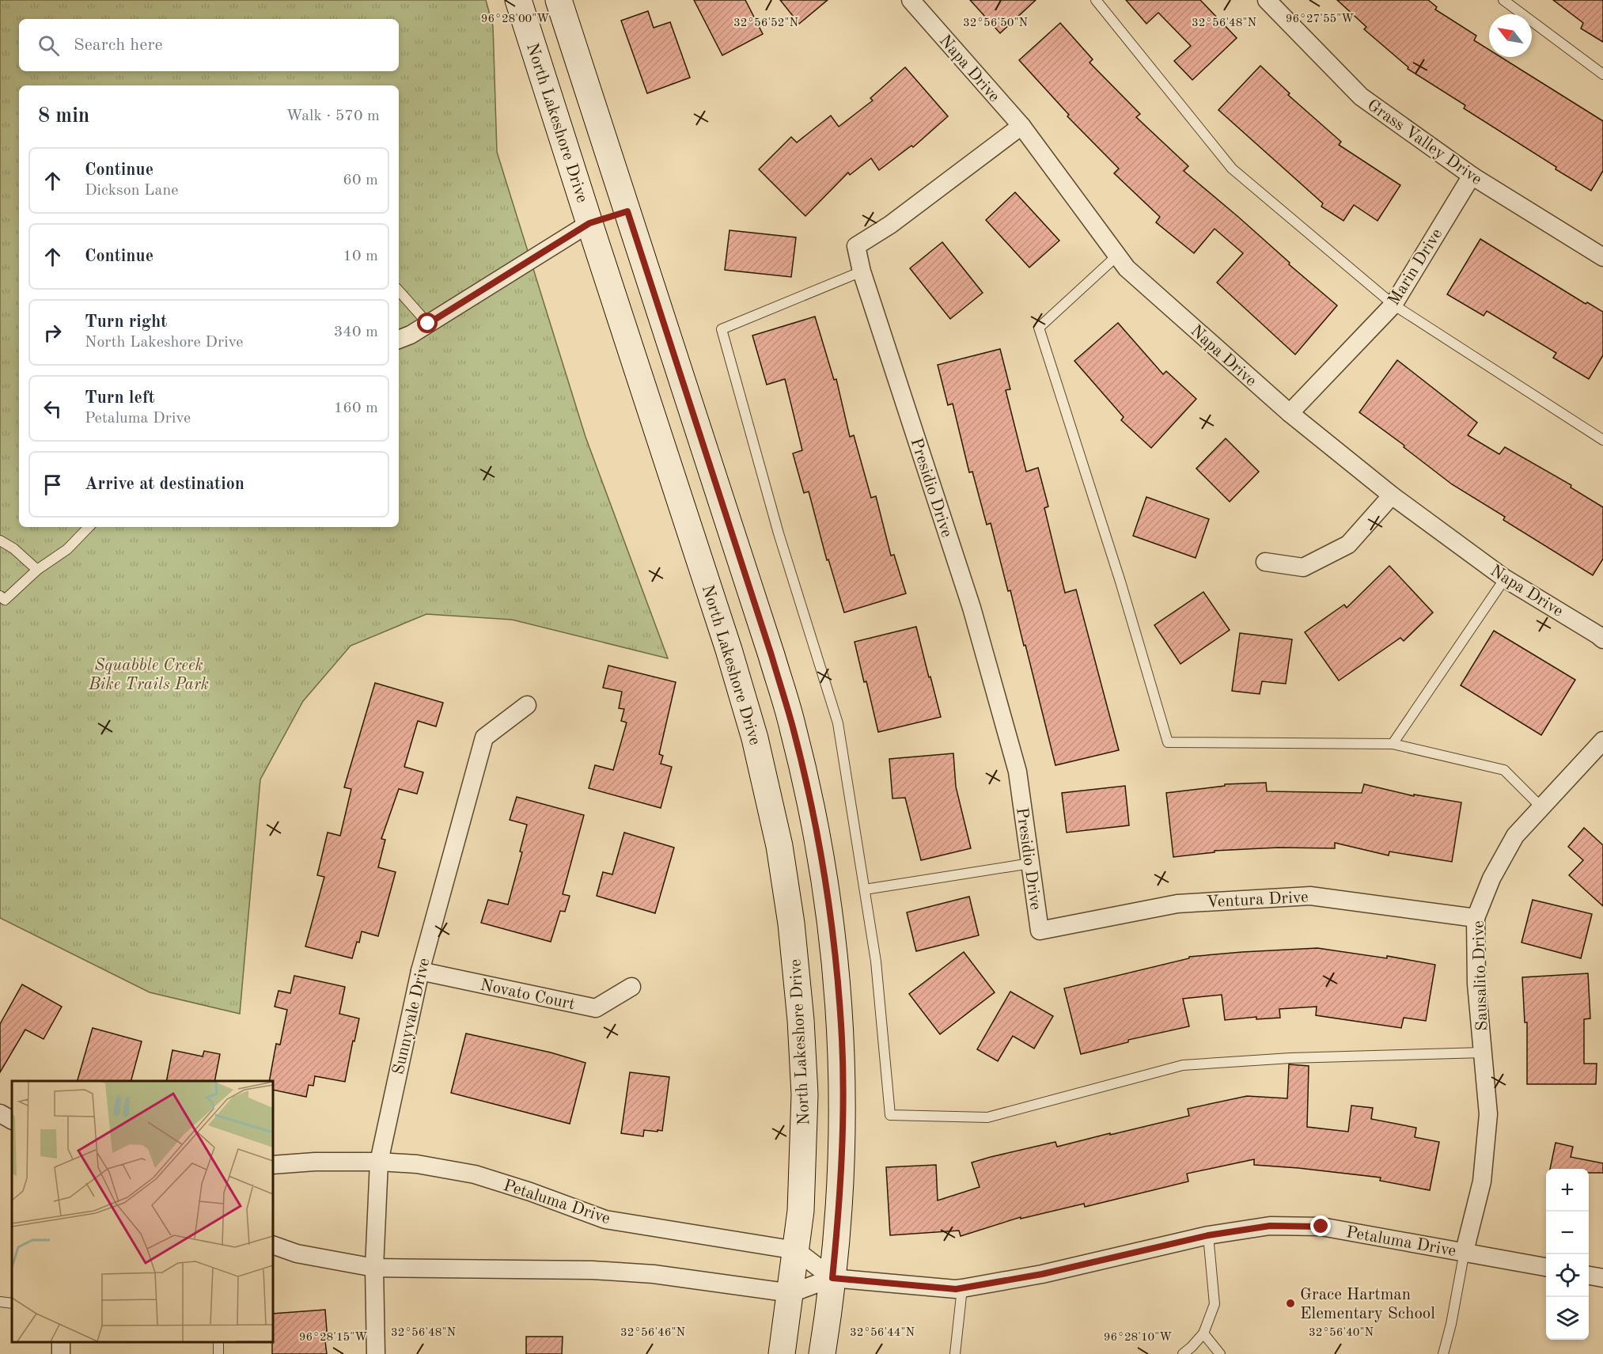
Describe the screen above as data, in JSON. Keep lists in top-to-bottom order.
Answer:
{
  "streets": {
    "main road": ["North Lakeshore Drive"],
    "street": [
      "Napa Drive",
      "Grass Valley Drive",
      "Marin Drive",
      "Presidio Drive",
      "Ventura Drive",
      "Sausalito Drive",
      "Novato Court",
      "Sunnyvale Drive",
      "Petaluma Drive"
    ]
  },
  "crossings": [
    ["Napa Drive", "Marin Drive"],
    ["Napa Drive", "Presidio Drive"],
    ["North Lakeshore Drive", "Petaluma Drive"],
    ["Grass Valley Drive", "Marin Drive"],
    ["Presidio Drive", "Ventura Drive"],
    ["Ventura Drive", "Sausalito Drive"],
    ["Sausalito Drive", "Petaluma Drive"],
    ["Novato Court", "Sunnyvale Drive"],
    ["Sunnyvale Drive", "Petaluma Drive"]
  ],
  "parks": ["Squabble Creek Bike Trails Park"],
  "places": ["Grace Hartman Elementary School"],
  "north": "top left",
  "page": {
    "search": "Search here",
    "heading": ["8 min", "Walk · 570 m"],
    "list": [
      ["Continue", "Dickson Lane", "60 m"],
      ["Continue", "10 m"],
      ["Turn right", "North Lakeshore Drive", "340 m"],
      ["Turn left", "Petaluma Drive", "160 m"],
      "Arrive at destination"
    ],
    "map_buttons": ["+", "−"]
  },
  "coordinates": [
    "96°28'00\"W",
    "96°27'55\"W",
    "32°56'52\"N",
    "32°56'50\"N",
    "32°56'48\"N",
    "32°56'46\"N",
    "32°56'44\"N",
    "32°56'40\"N",
    "96°28'15\"W",
    "96°28'10\"W"
  ]
}
